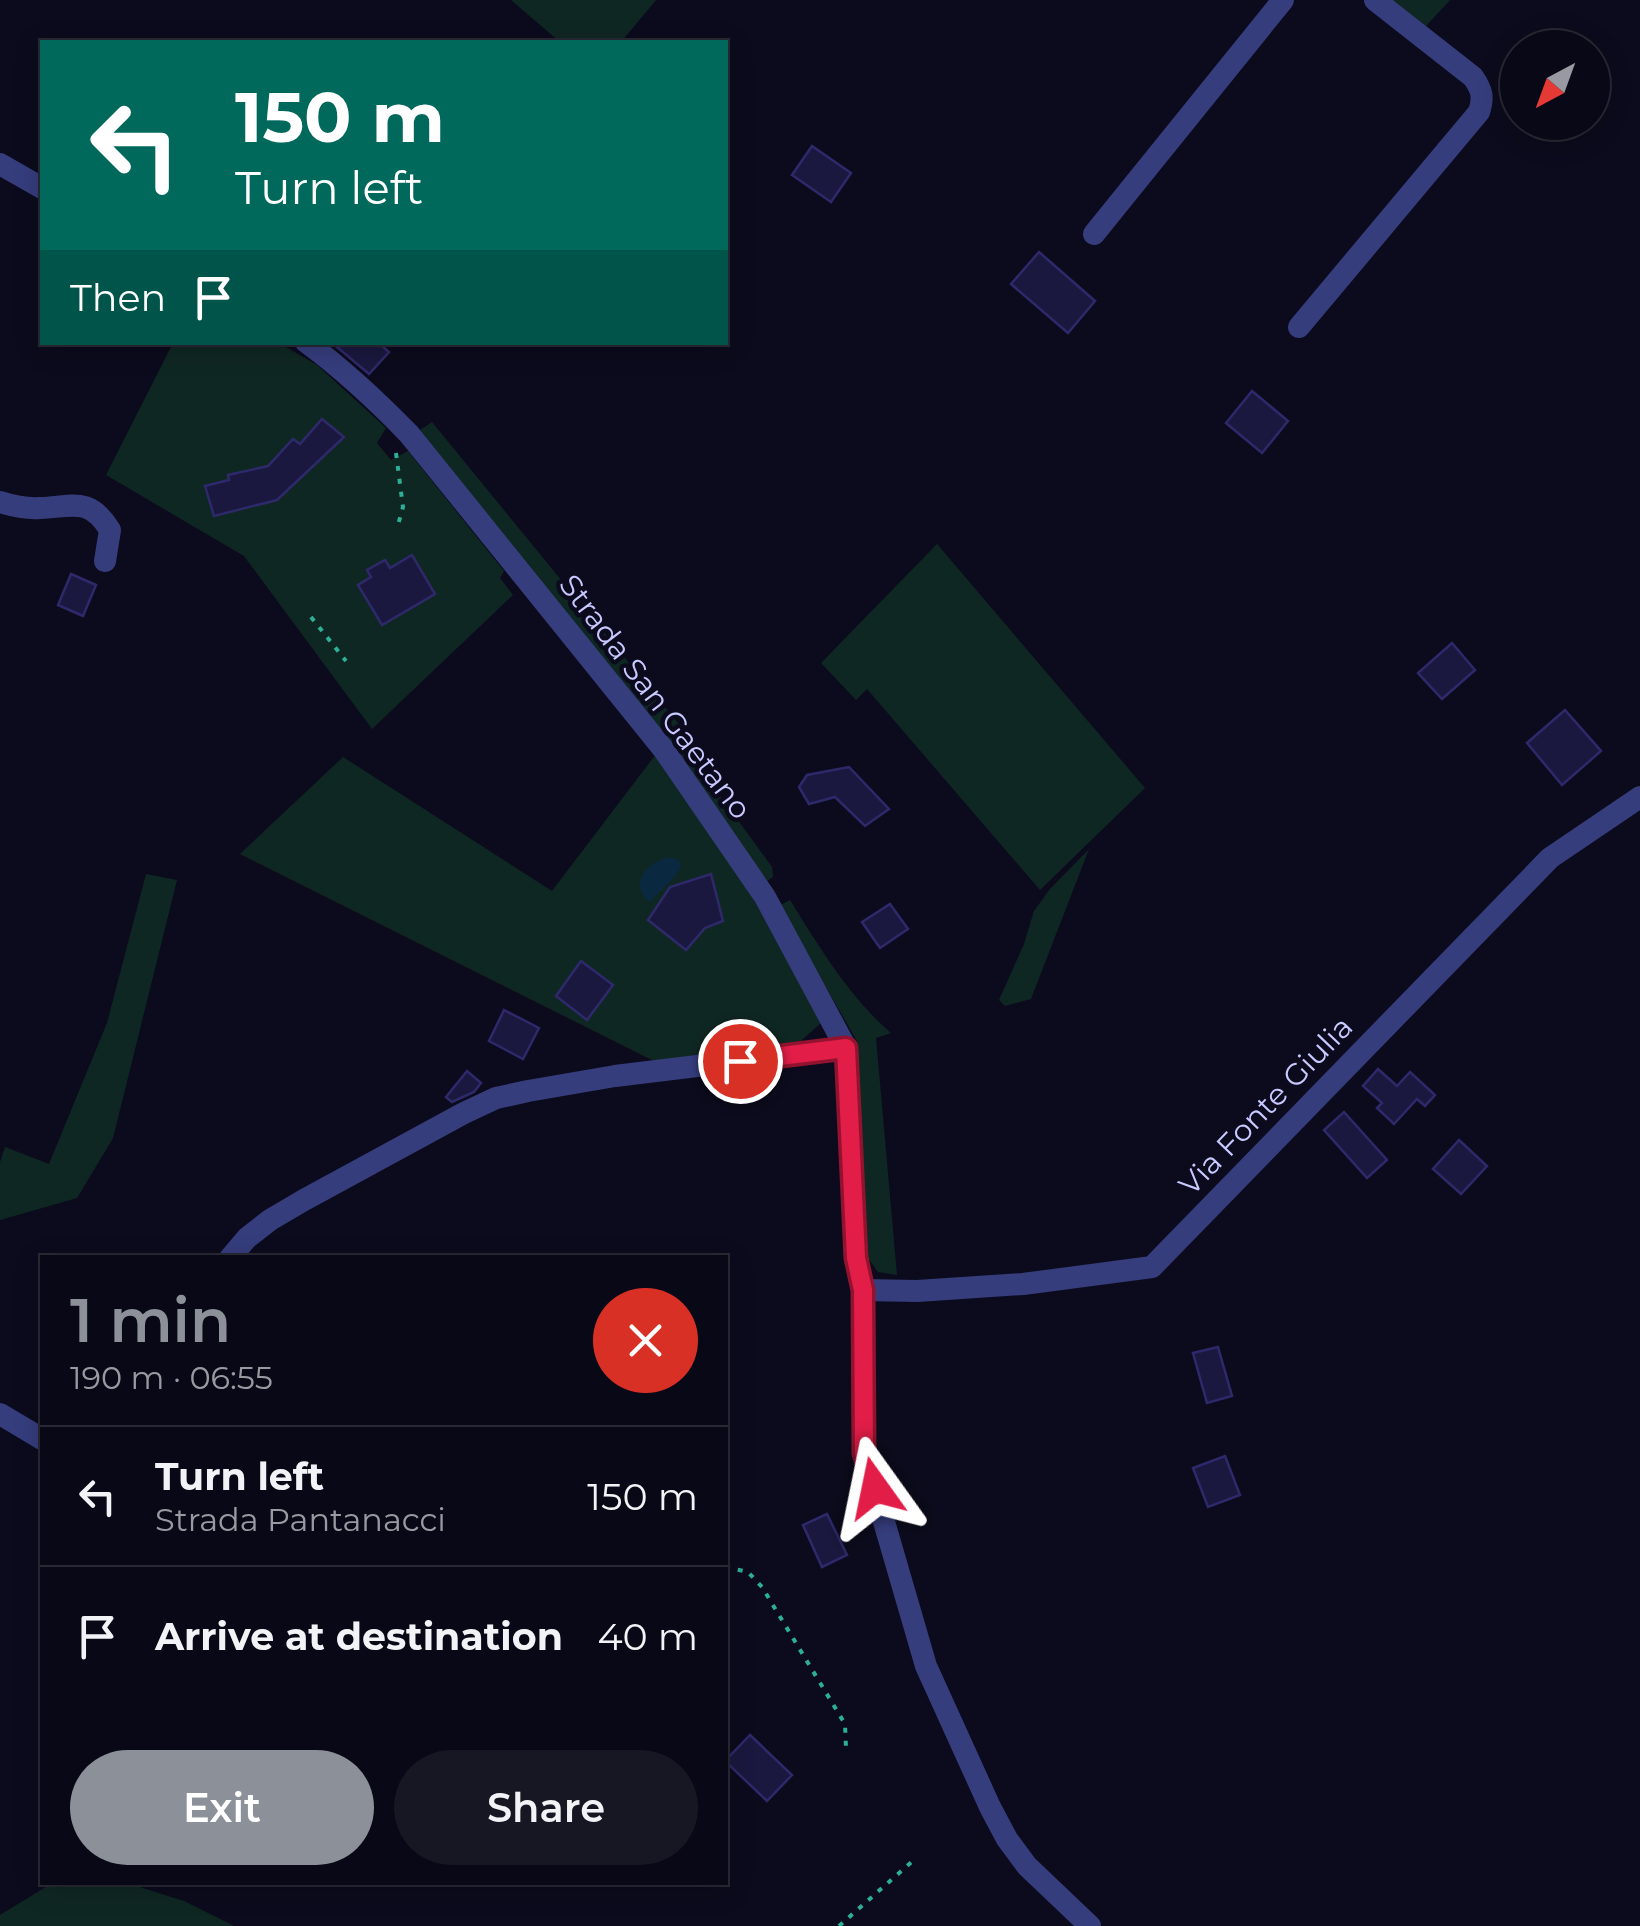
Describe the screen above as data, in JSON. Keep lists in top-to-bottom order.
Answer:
{
  "streets": {
    "street": ["Strada San Gaetano", "Via Fonte Giulia"]
  },
  "crossings": [
    ["Strada San Gaetano", "Via Fonte Giulia"]
  ],
  "north": "bottom left",
  "page": {
    "turn": ["150 m", "Turn left"],
    "then": "Then",
    "heading": ["1 min", "190 m · 06:55"],
    "list": [
      {
        "name": "Turn left",
        "note": "Strada Pantanacci",
        "value": "150 m"
      },
      {
        "name": "Arrive at destination",
        "value": "40 m"
      }
    ],
    "buttons": ["Exit", "Share"]
  }
}
